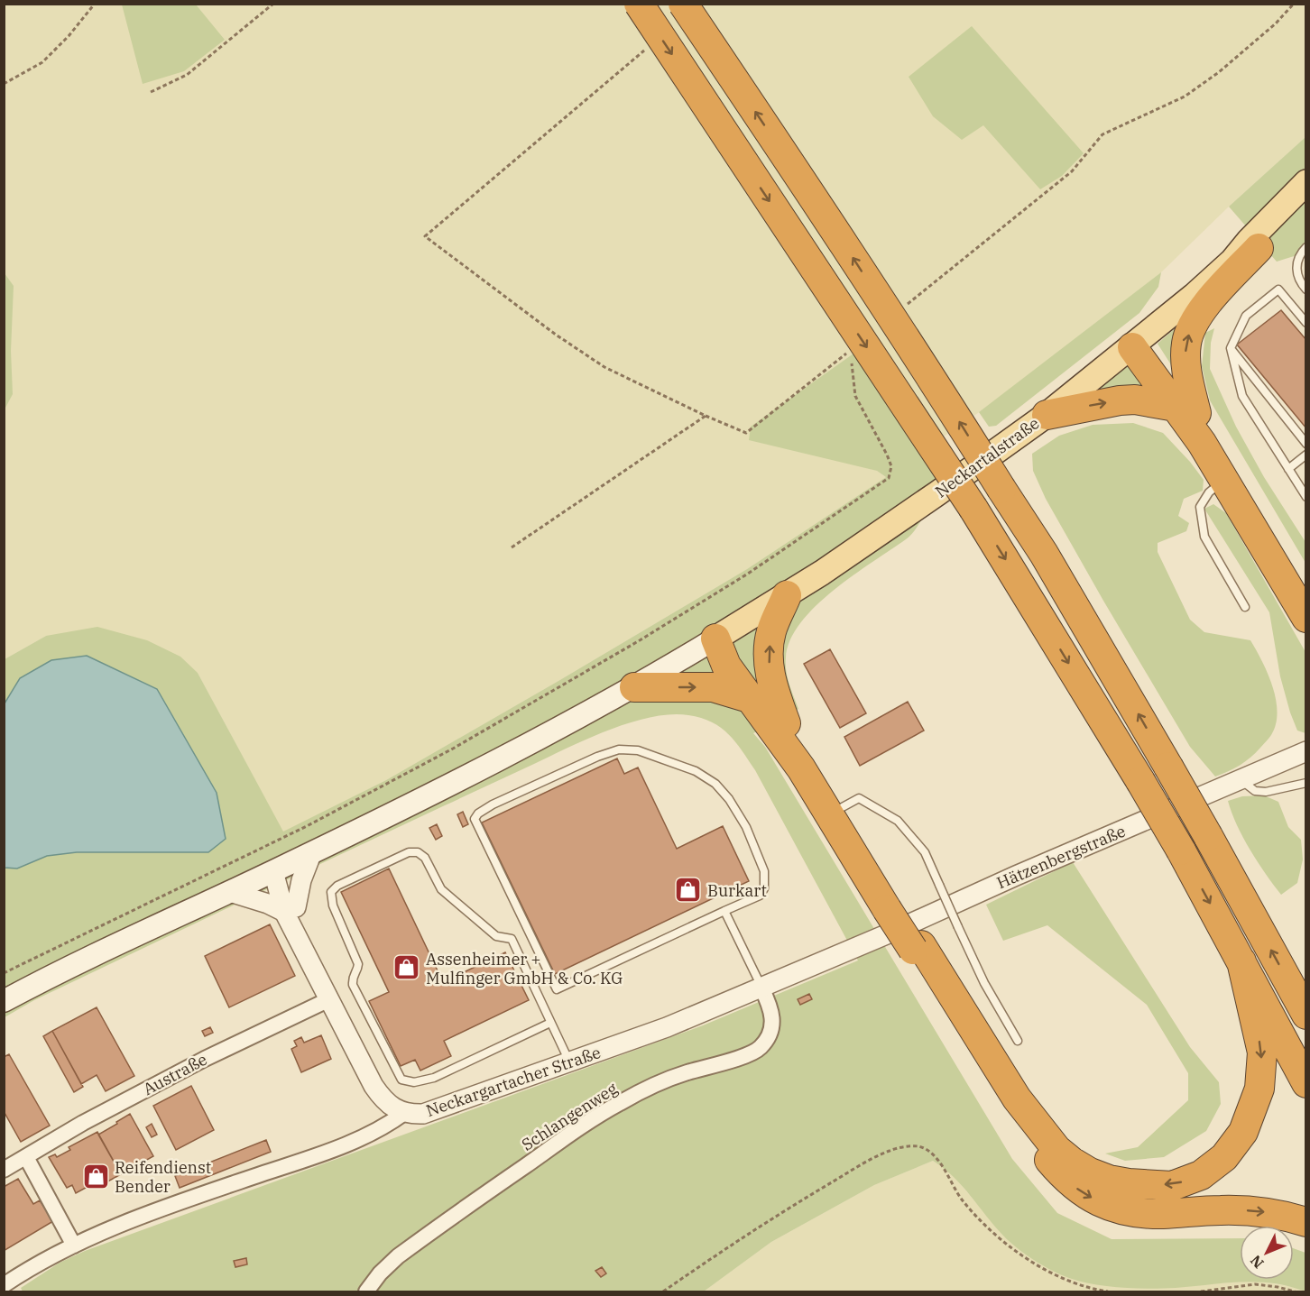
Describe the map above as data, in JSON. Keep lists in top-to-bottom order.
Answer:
{
  "streets": {
    "main road": ["Neckartalstraße"],
    "street": [
      "Hätzenbergstraße",
      "Austraße",
      "Neckargartacher Straße",
      "Schlangenweg"
    ]
  },
  "crossings": [
    ["Hätzenbergstraße", "Neckargartacher Straße"],
    ["Neckargartacher Straße", "Schlangenweg"]
  ],
  "places": {
    "shop": ["Burkart", "Assenheimer + Mulfinger GmbH & Co. KG", "Reifendienst Bender"]
  },
  "north": "bottom left"
}
